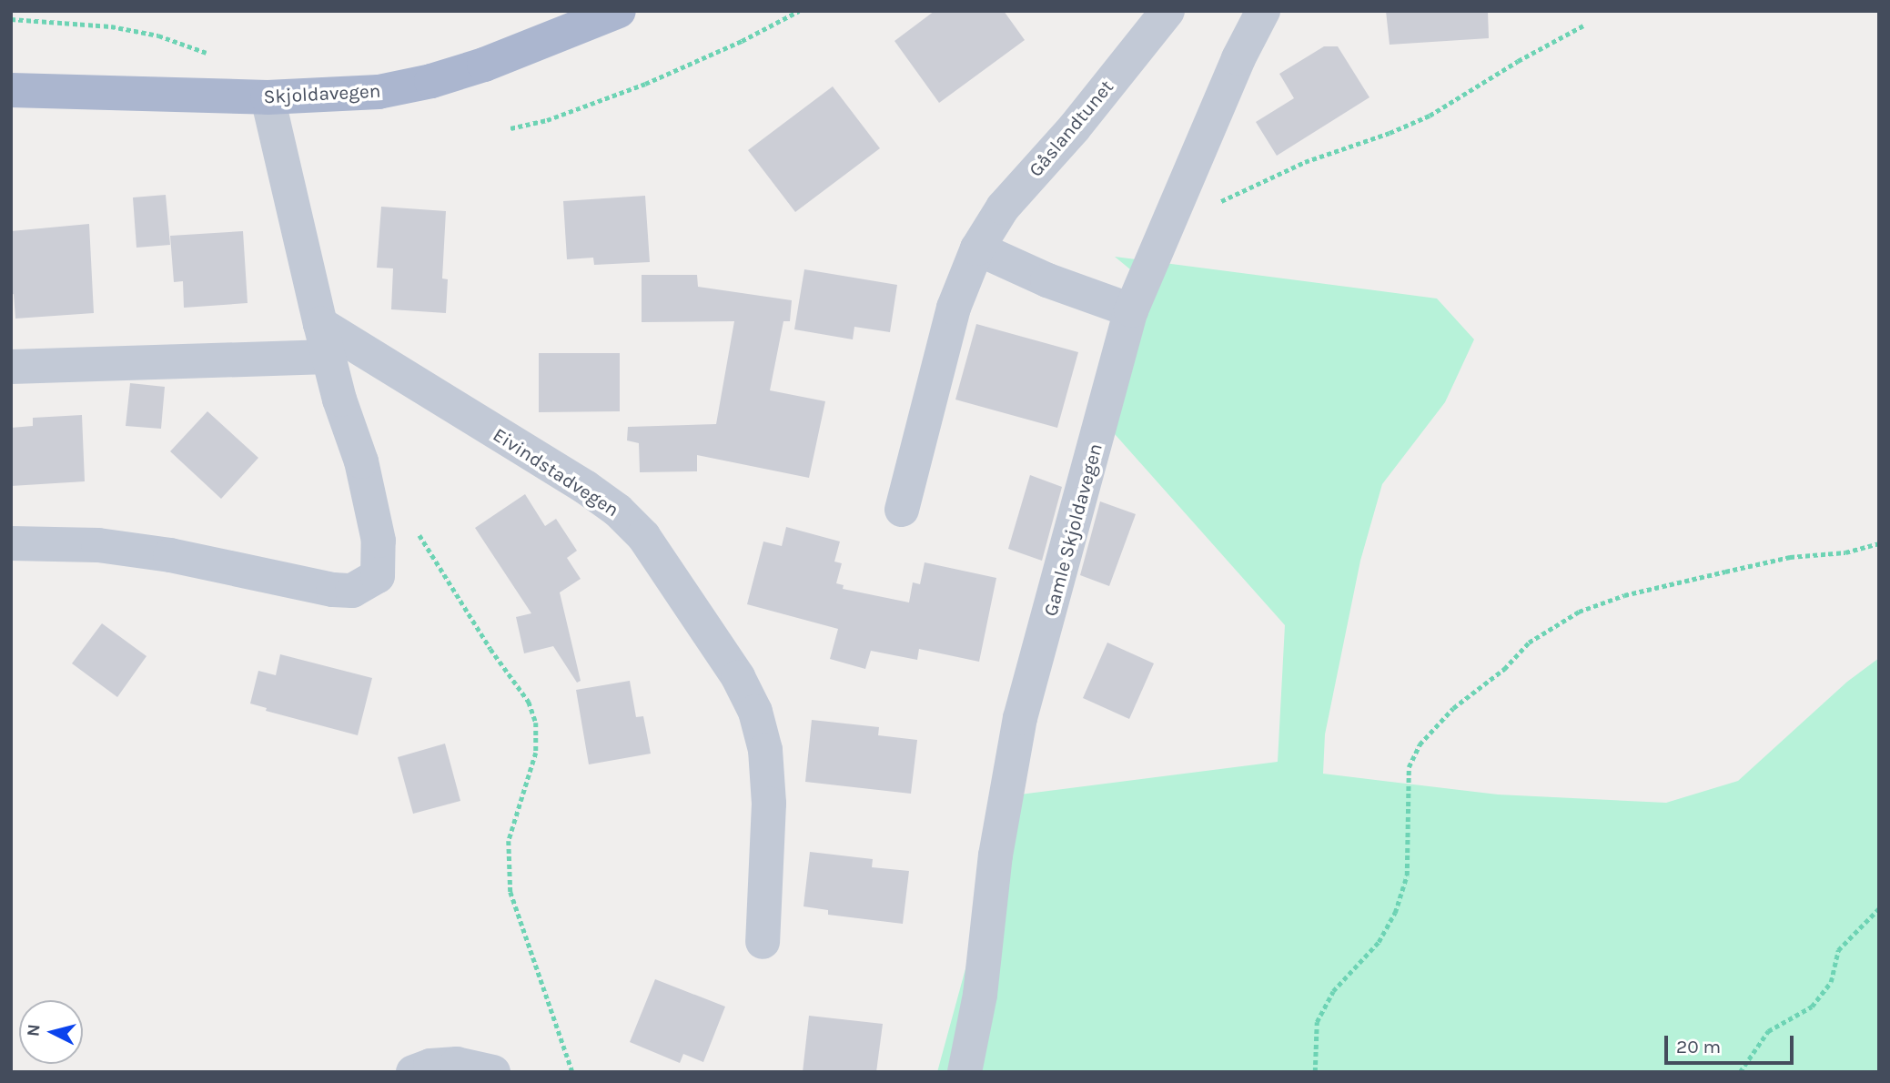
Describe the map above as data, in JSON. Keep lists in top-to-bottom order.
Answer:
{
  "streets": {
    "main road": ["Skjoldavegen"],
    "street": ["Gåslandtunet", "Eivindstadvegen", "Gamle Skjoldavegen"]
  },
  "scale_bar": "20 m",
  "north": "left"
}
